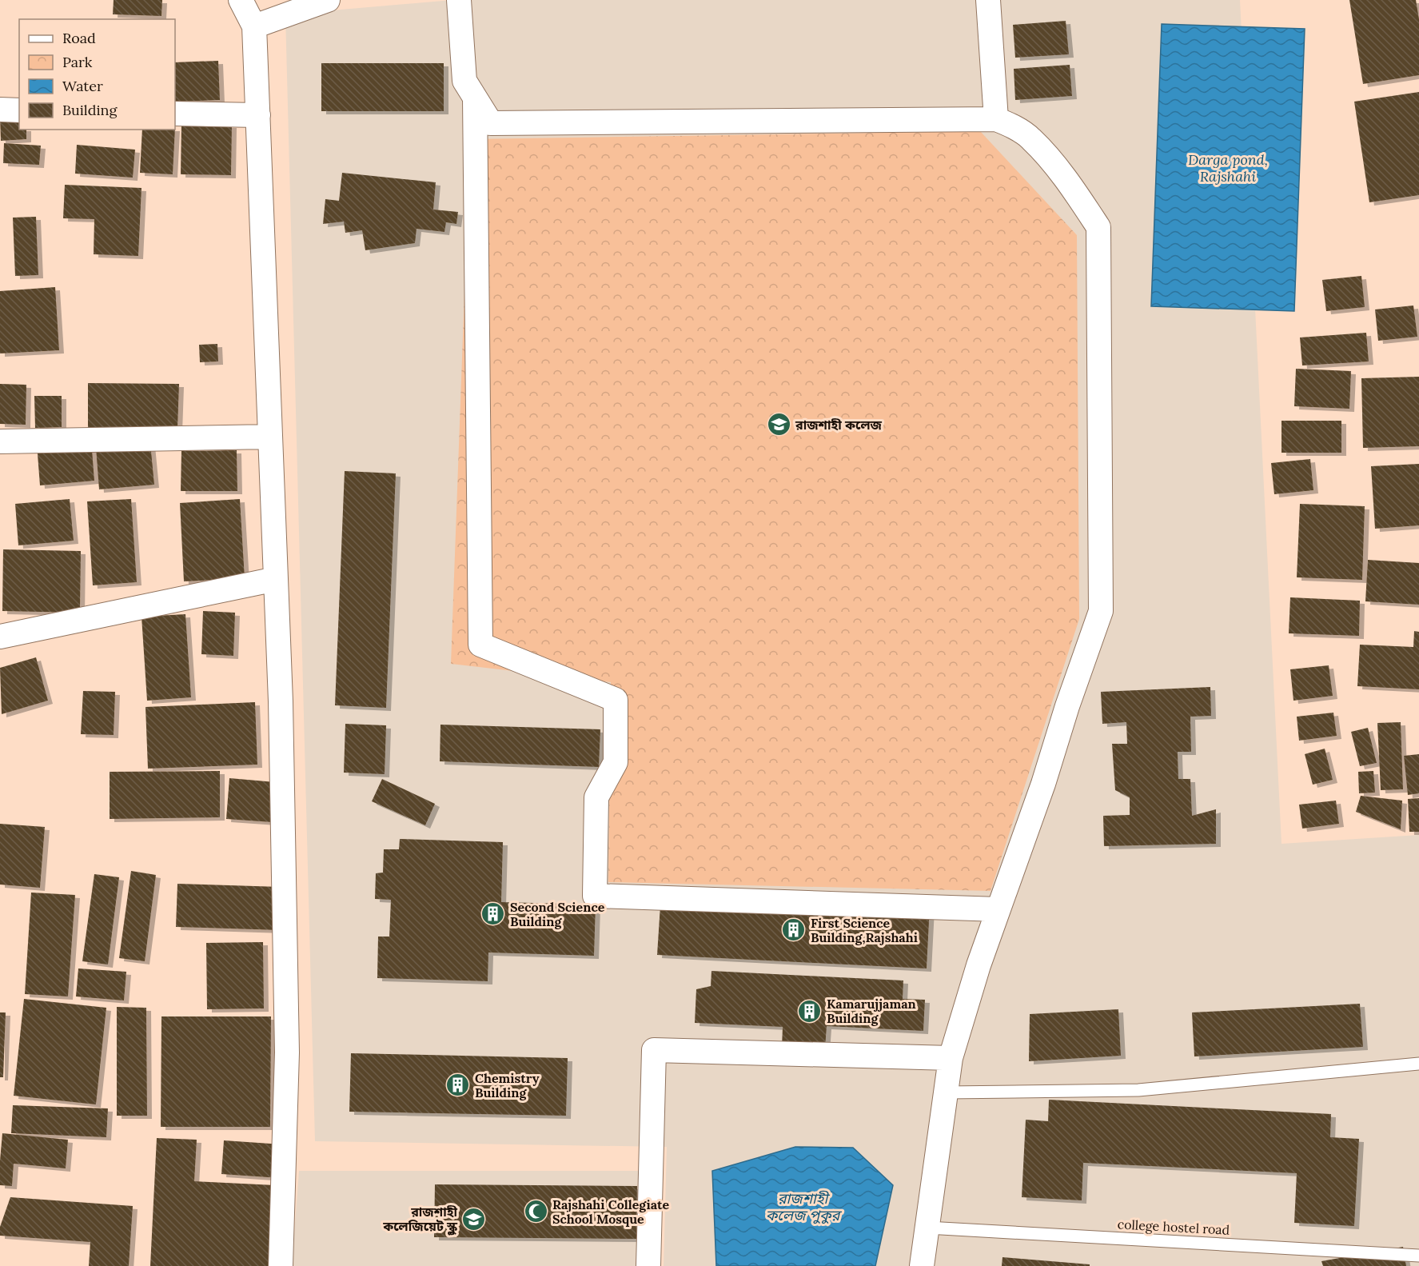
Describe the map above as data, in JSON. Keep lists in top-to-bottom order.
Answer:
{
  "streets": {
    "lane": ["college hostel road"]
  },
  "water": ["Darga pond, Rajshahi", "রাজশাহী কলেজ পুকুর"],
  "places": {
    "school or university": ["রাজশাহী কলেজ", "রাজশাহী কলেজিয়েট স্কুল"],
    "building": [
      "Second Science Building",
      "First Science Building,Rajshahi",
      "Kamarujjaman Building",
      "Chemistry Building"
    ],
    "mosque": ["Rajshahi Collegiate School Mosque"]
  },
  "legend": [
    "Road",
    "Park",
    "Water",
    "Building"
  ]
}
